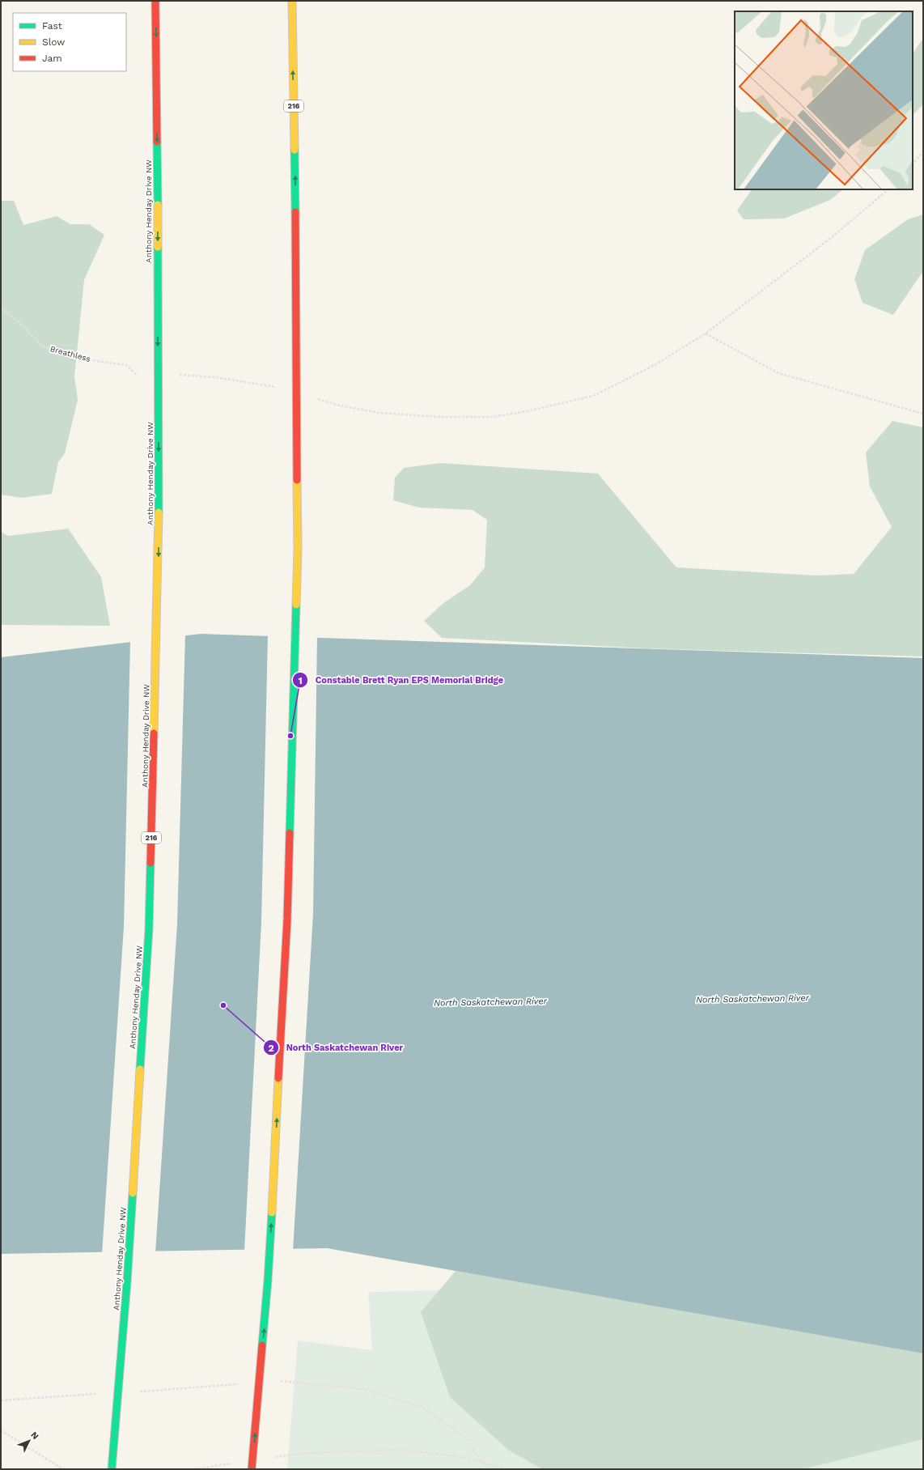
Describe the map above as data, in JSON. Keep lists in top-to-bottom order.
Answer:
{
  "streets": {
    "highway": ["216", "Anthony Henday Drive NW"],
    "path": ["Breathless"]
  },
  "one_way": ["Anthony Henday Drive NW"],
  "water": ["North Saskatchewan River"],
  "places": ["Constable Brett Ryan EPS Memorial Bridge", "North Saskatchewan River"],
  "legend": ["Fast", "Slow", "Jam"],
  "north": "top right"
}
